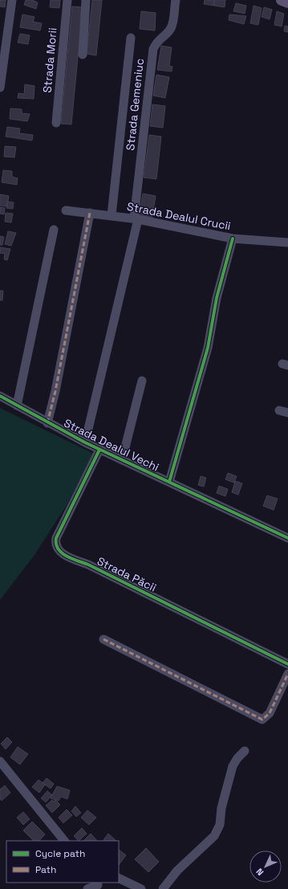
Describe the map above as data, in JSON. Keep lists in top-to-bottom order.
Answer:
{
  "streets": {
    "street": [
      "Strada Morii",
      "Strada Gemeniuc",
      "Strada Dealul Crucii",
      "Strada Dealul Vechi",
      "Strada Păcii"
    ]
  },
  "crossings": [
    ["Strada Gemeniuc", "Strada Dealul Crucii"],
    ["Strada Gemeniuc", "Strada Dealul Vechi"],
    ["Strada Dealul Vechi", "Strada Păcii"]
  ],
  "legend": ["Cycle path", "Path"],
  "north": "bottom left"
}
